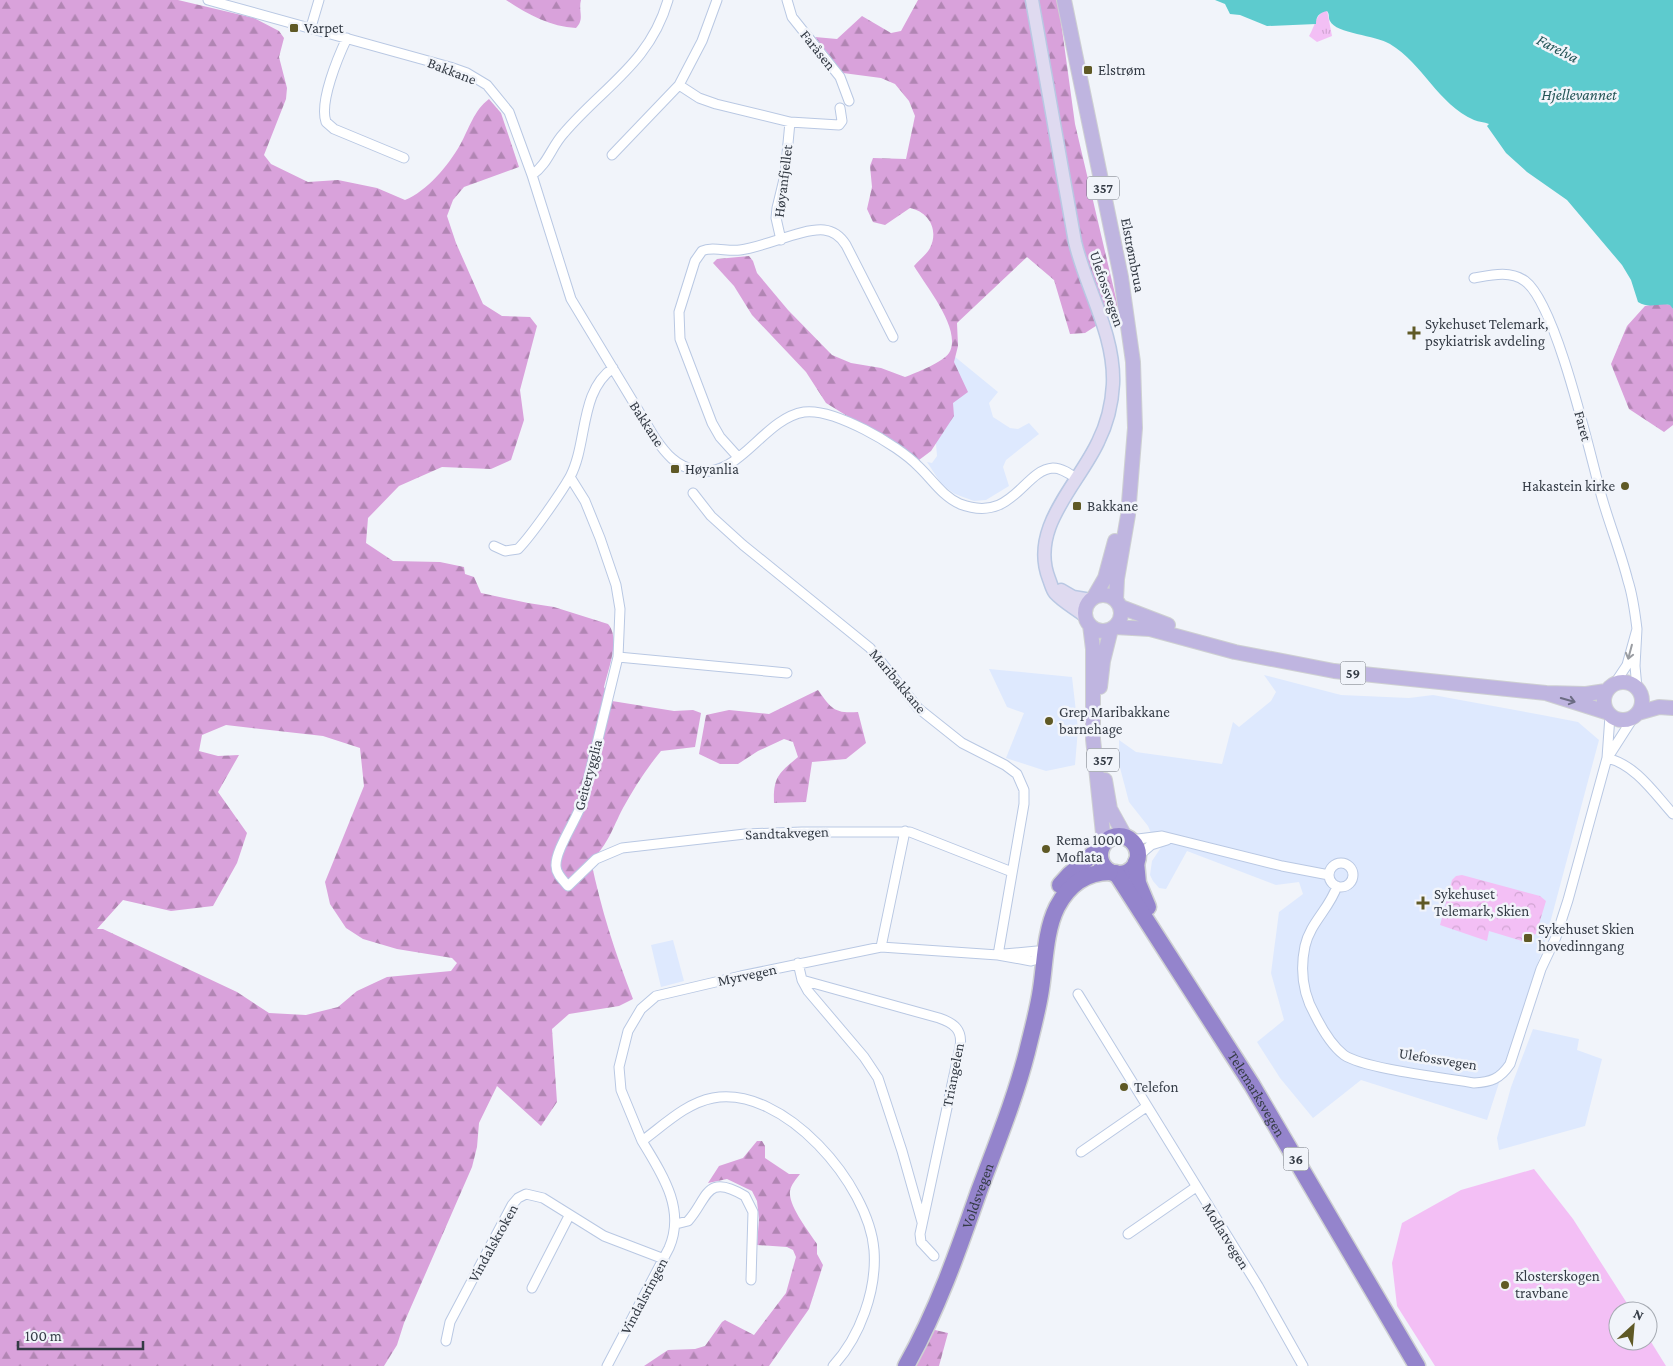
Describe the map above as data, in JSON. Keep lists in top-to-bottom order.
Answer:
{
  "streets": {
    "highway": ["Telemarksvegen", "36", "Voldsvegen"],
    "main road": ["357", "Elstrømbrua", "59"],
    "street": [
      "Faråsen",
      "Bakkane",
      "Høyanfjellet",
      "Ulefossvegen",
      "Faret",
      "Maribakkane",
      "Geiterygglia",
      "Sandtakvegen",
      "Myrvegen",
      "Triangelen",
      "Moflatvegen",
      "Vindalskroken",
      "Vindalsringen"
    ]
  },
  "crossings": [
    ["Bakkane", "Ulefossvegen"],
    ["357", "Elstrømbrua"],
    ["357", "Ulefossvegen"],
    ["357", "59"],
    ["357", "Telemarksvegen"],
    ["357", "36"],
    ["357", "Voldsvegen"],
    ["Elstrømbrua", "Ulefossvegen"],
    ["Elstrømbrua", "59"],
    ["Ulefossvegen", "Faret"],
    ["Ulefossvegen", "59"],
    ["Faret", "59"],
    ["Maribakkane", "Sandtakvegen"],
    ["Maribakkane", "Myrvegen"],
    ["Geiterygglia", "Sandtakvegen"],
    ["Myrvegen", "Triangelen"],
    ["Myrvegen", "Voldsvegen"],
    ["Myrvegen", "Vindalsringen"],
    ["Telemarksvegen", "36"],
    ["Telemarksvegen", "Voldsvegen"],
    ["36", "Voldsvegen"],
    ["Vindalskroken", "Vindalsringen"]
  ],
  "water": ["Farelva", "Hjellevannet"],
  "places": {
    "transit": [
      "Varpet",
      "Elstrøm",
      "Høyanlia",
      "Bakkane",
      "Sykehuset Skien hovedinngang"
    ],
    "health": ["Sykehuset Telemark, psykiatrisk avdeling", "Sykehuset Telemark, Skien"],
    "other": [
      "Hakastein kirke",
      "Grep Maribakkane barnehage",
      "Rema 1000 Moflata",
      "Telefon",
      "Klosterskogen travbane"
    ]
  },
  "scale_bar": "100 m",
  "north": "top right"
}
